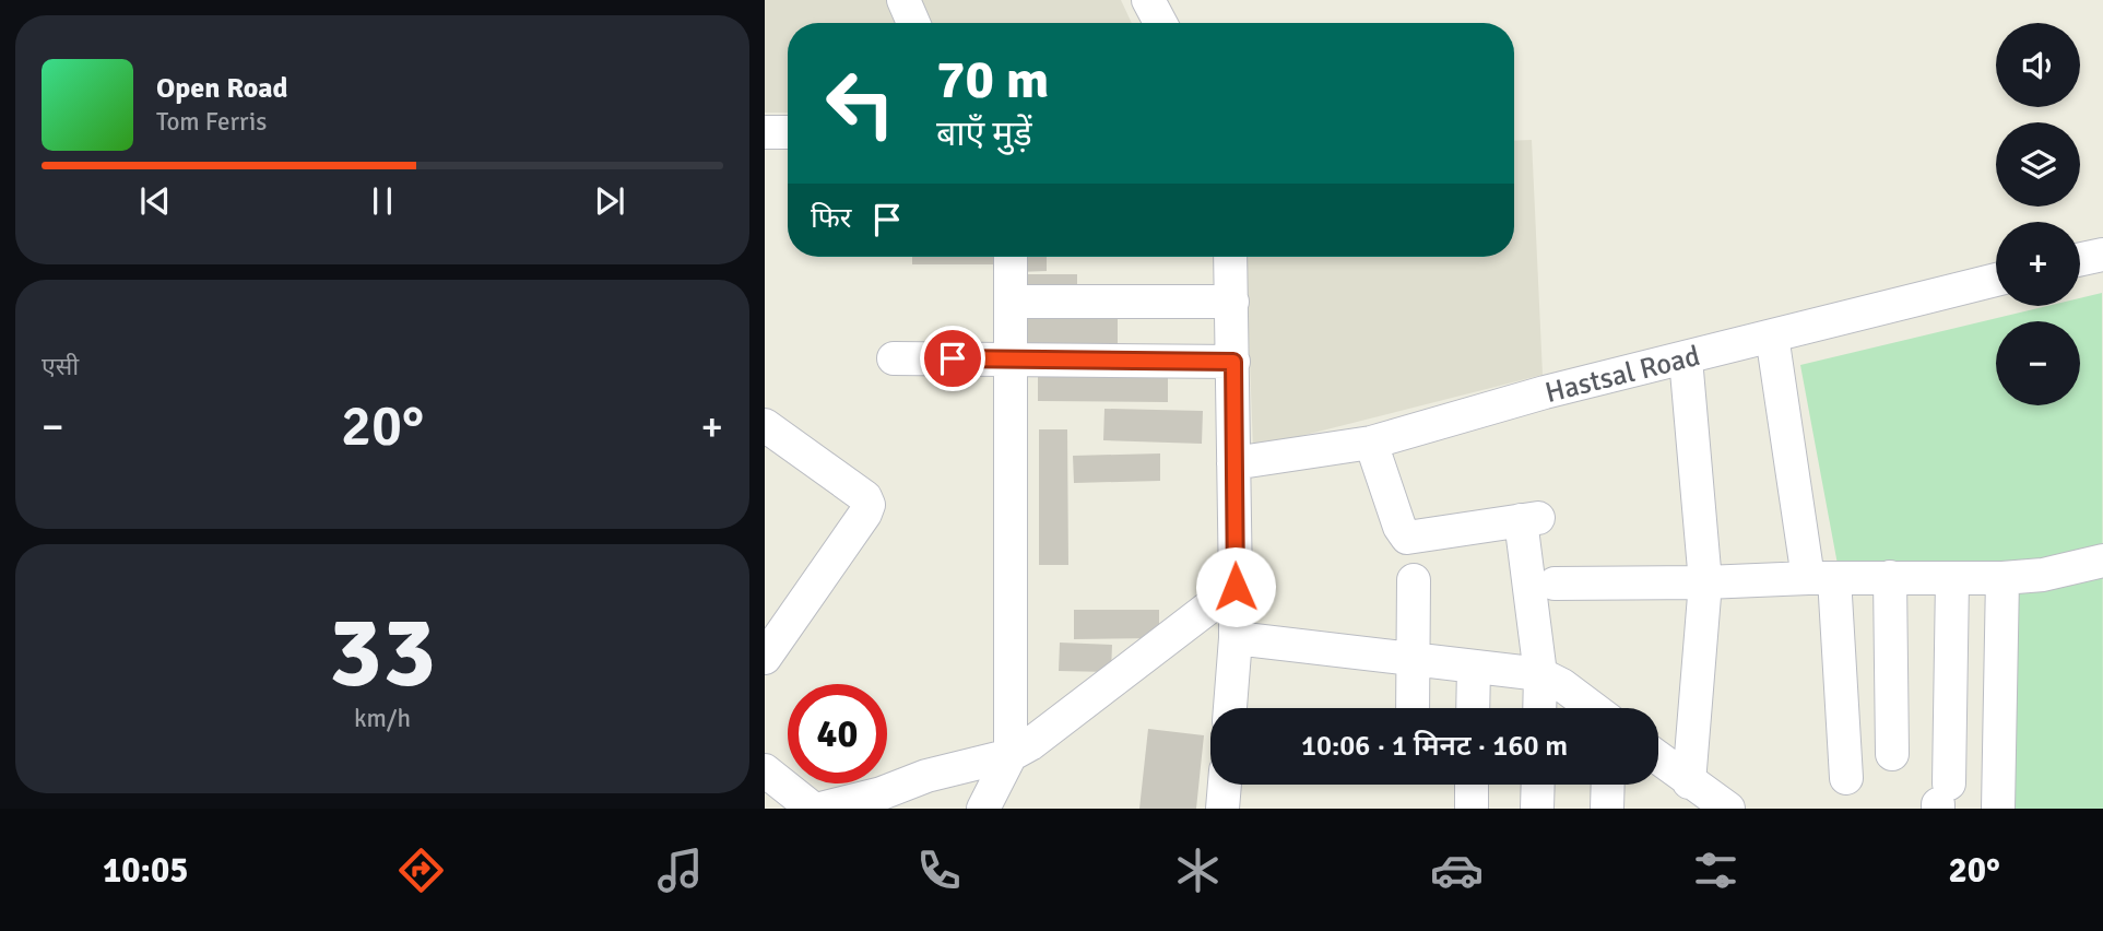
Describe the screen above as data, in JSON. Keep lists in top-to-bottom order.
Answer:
{
  "streets": {
    "street": ["Hastsal Road"]
  },
  "page": {
    "map_buttons": ["+", "−"],
    "turn": ["70 m", "बाएँ मुड़ें"],
    "song": ["Open Road", "Tom Ferris"],
    "then": "फिर",
    "tile": [
      "एसी",
      ["33", "km/h"]
    ],
    "heat": ["−", "20°", "+"],
    "limit": "40",
    "trip": "10:06 · 1 मिनट · 160 m",
    "tabs": ["10:05", "20°"]
  }
}
